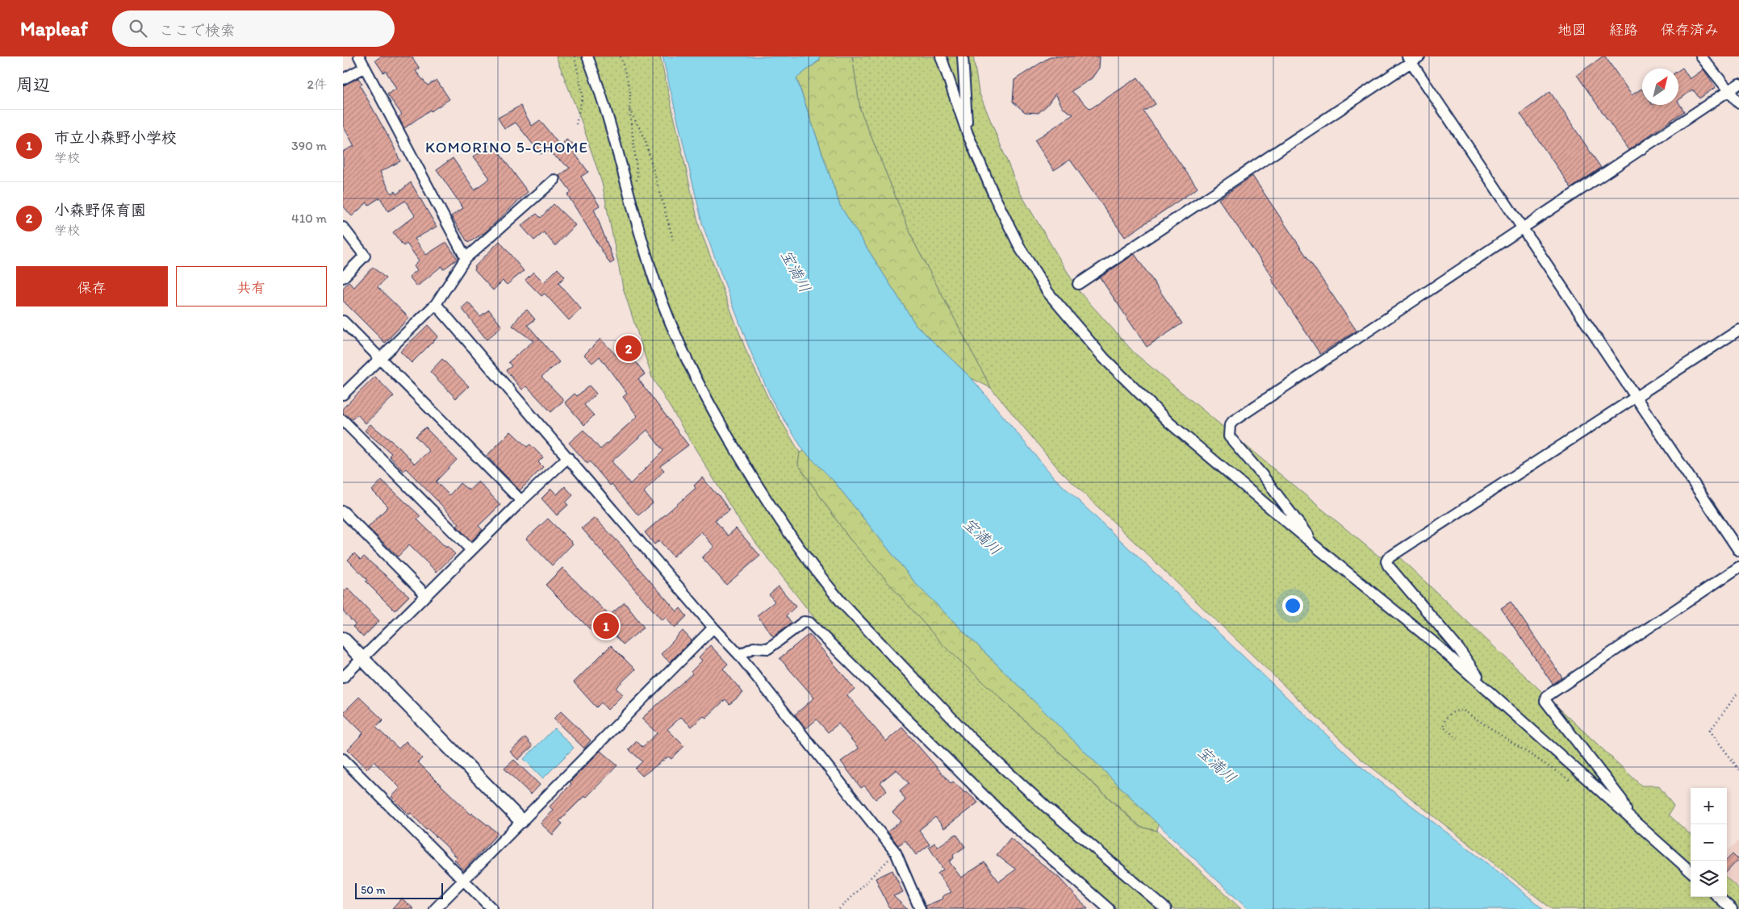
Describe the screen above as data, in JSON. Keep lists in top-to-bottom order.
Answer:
{
  "districts": ["KOMORINO 5-CHOME"],
  "water": ["宝満川"],
  "scale_bar": "50 m",
  "north": "top right",
  "page": {
    "header": "Mapleaf",
    "search": "ここで検索",
    "nav": ["地図", "経路", "保存済み"],
    "heading": ["周辺", "2件"],
    "list": [
      {
        "mark": "1",
        "name": "市立小森野小学校",
        "note": "学校",
        "value": "390 m"
      },
      {
        "mark": "2",
        "name": "小森野保育園",
        "note": "学校",
        "value": "410 m"
      }
    ],
    "buttons": ["保存", "共有"],
    "pins": ["2", "1"],
    "map_buttons": ["+", "−"],
    "scale": "50 m"
  }
}
